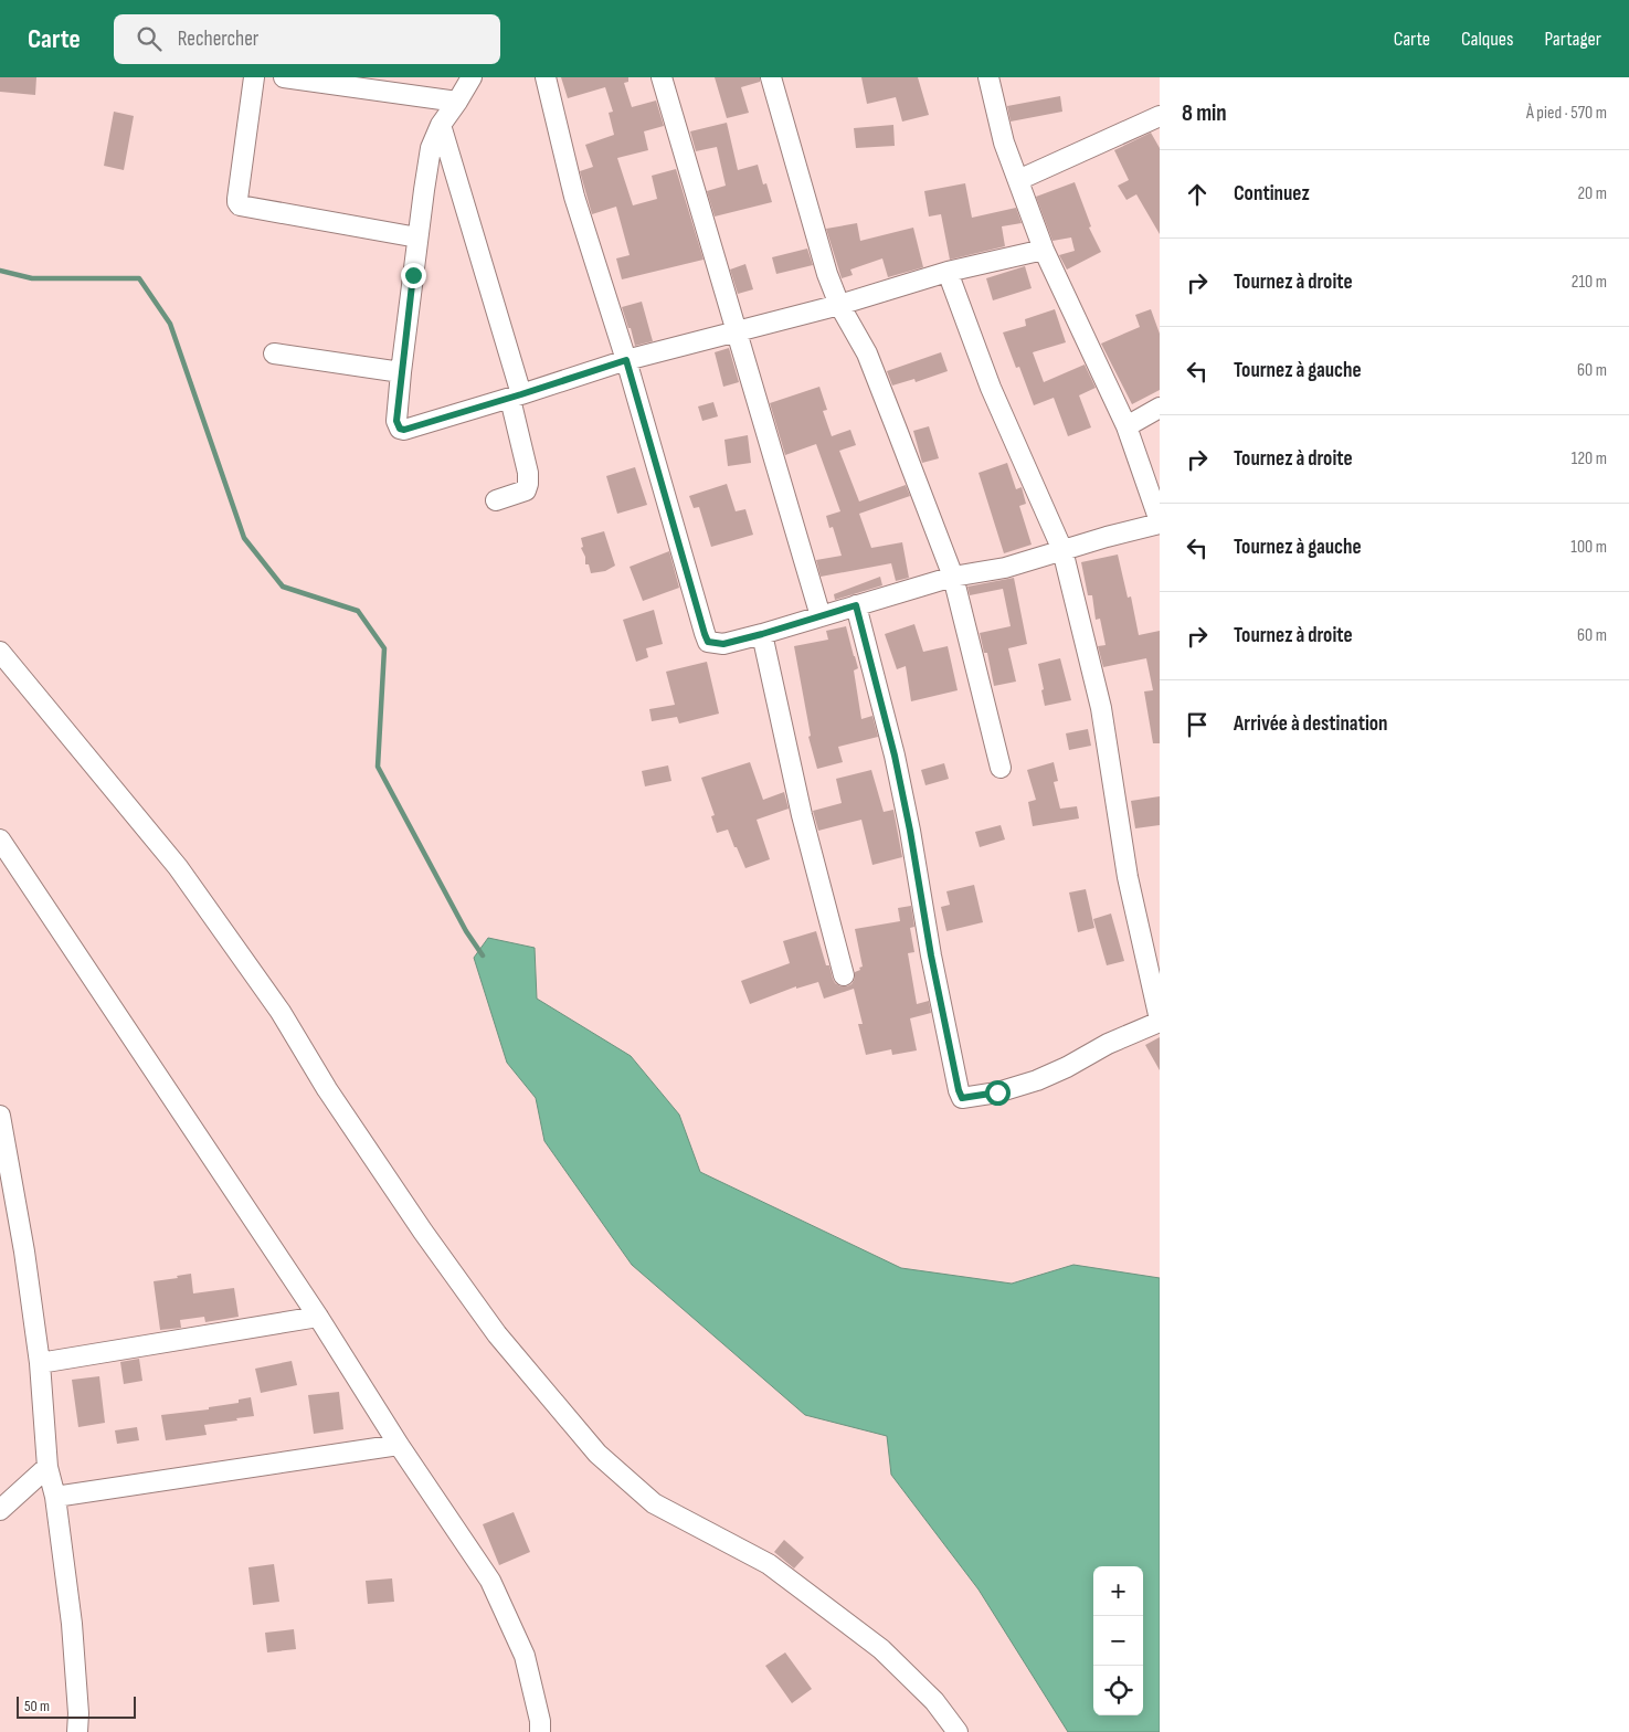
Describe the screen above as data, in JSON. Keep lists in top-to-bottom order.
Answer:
{
  "scale_bar": "50 m",
  "page": {
    "header": "Carte",
    "search": "Rechercher",
    "nav": ["Carte", "Calques", "Partager"],
    "heading": ["8 min", "À pied · 570 m"],
    "list": [
      ["Continuez", "20 m"],
      ["Tournez à droite", "210 m"],
      ["Tournez à gauche", "60 m"],
      ["Tournez à droite", "120 m"],
      ["Tournez à gauche", "100 m"],
      ["Tournez à droite", "60 m"],
      "Arrivée à destination"
    ],
    "map_buttons": ["+", "−"],
    "scale": "50 m"
  }
}
